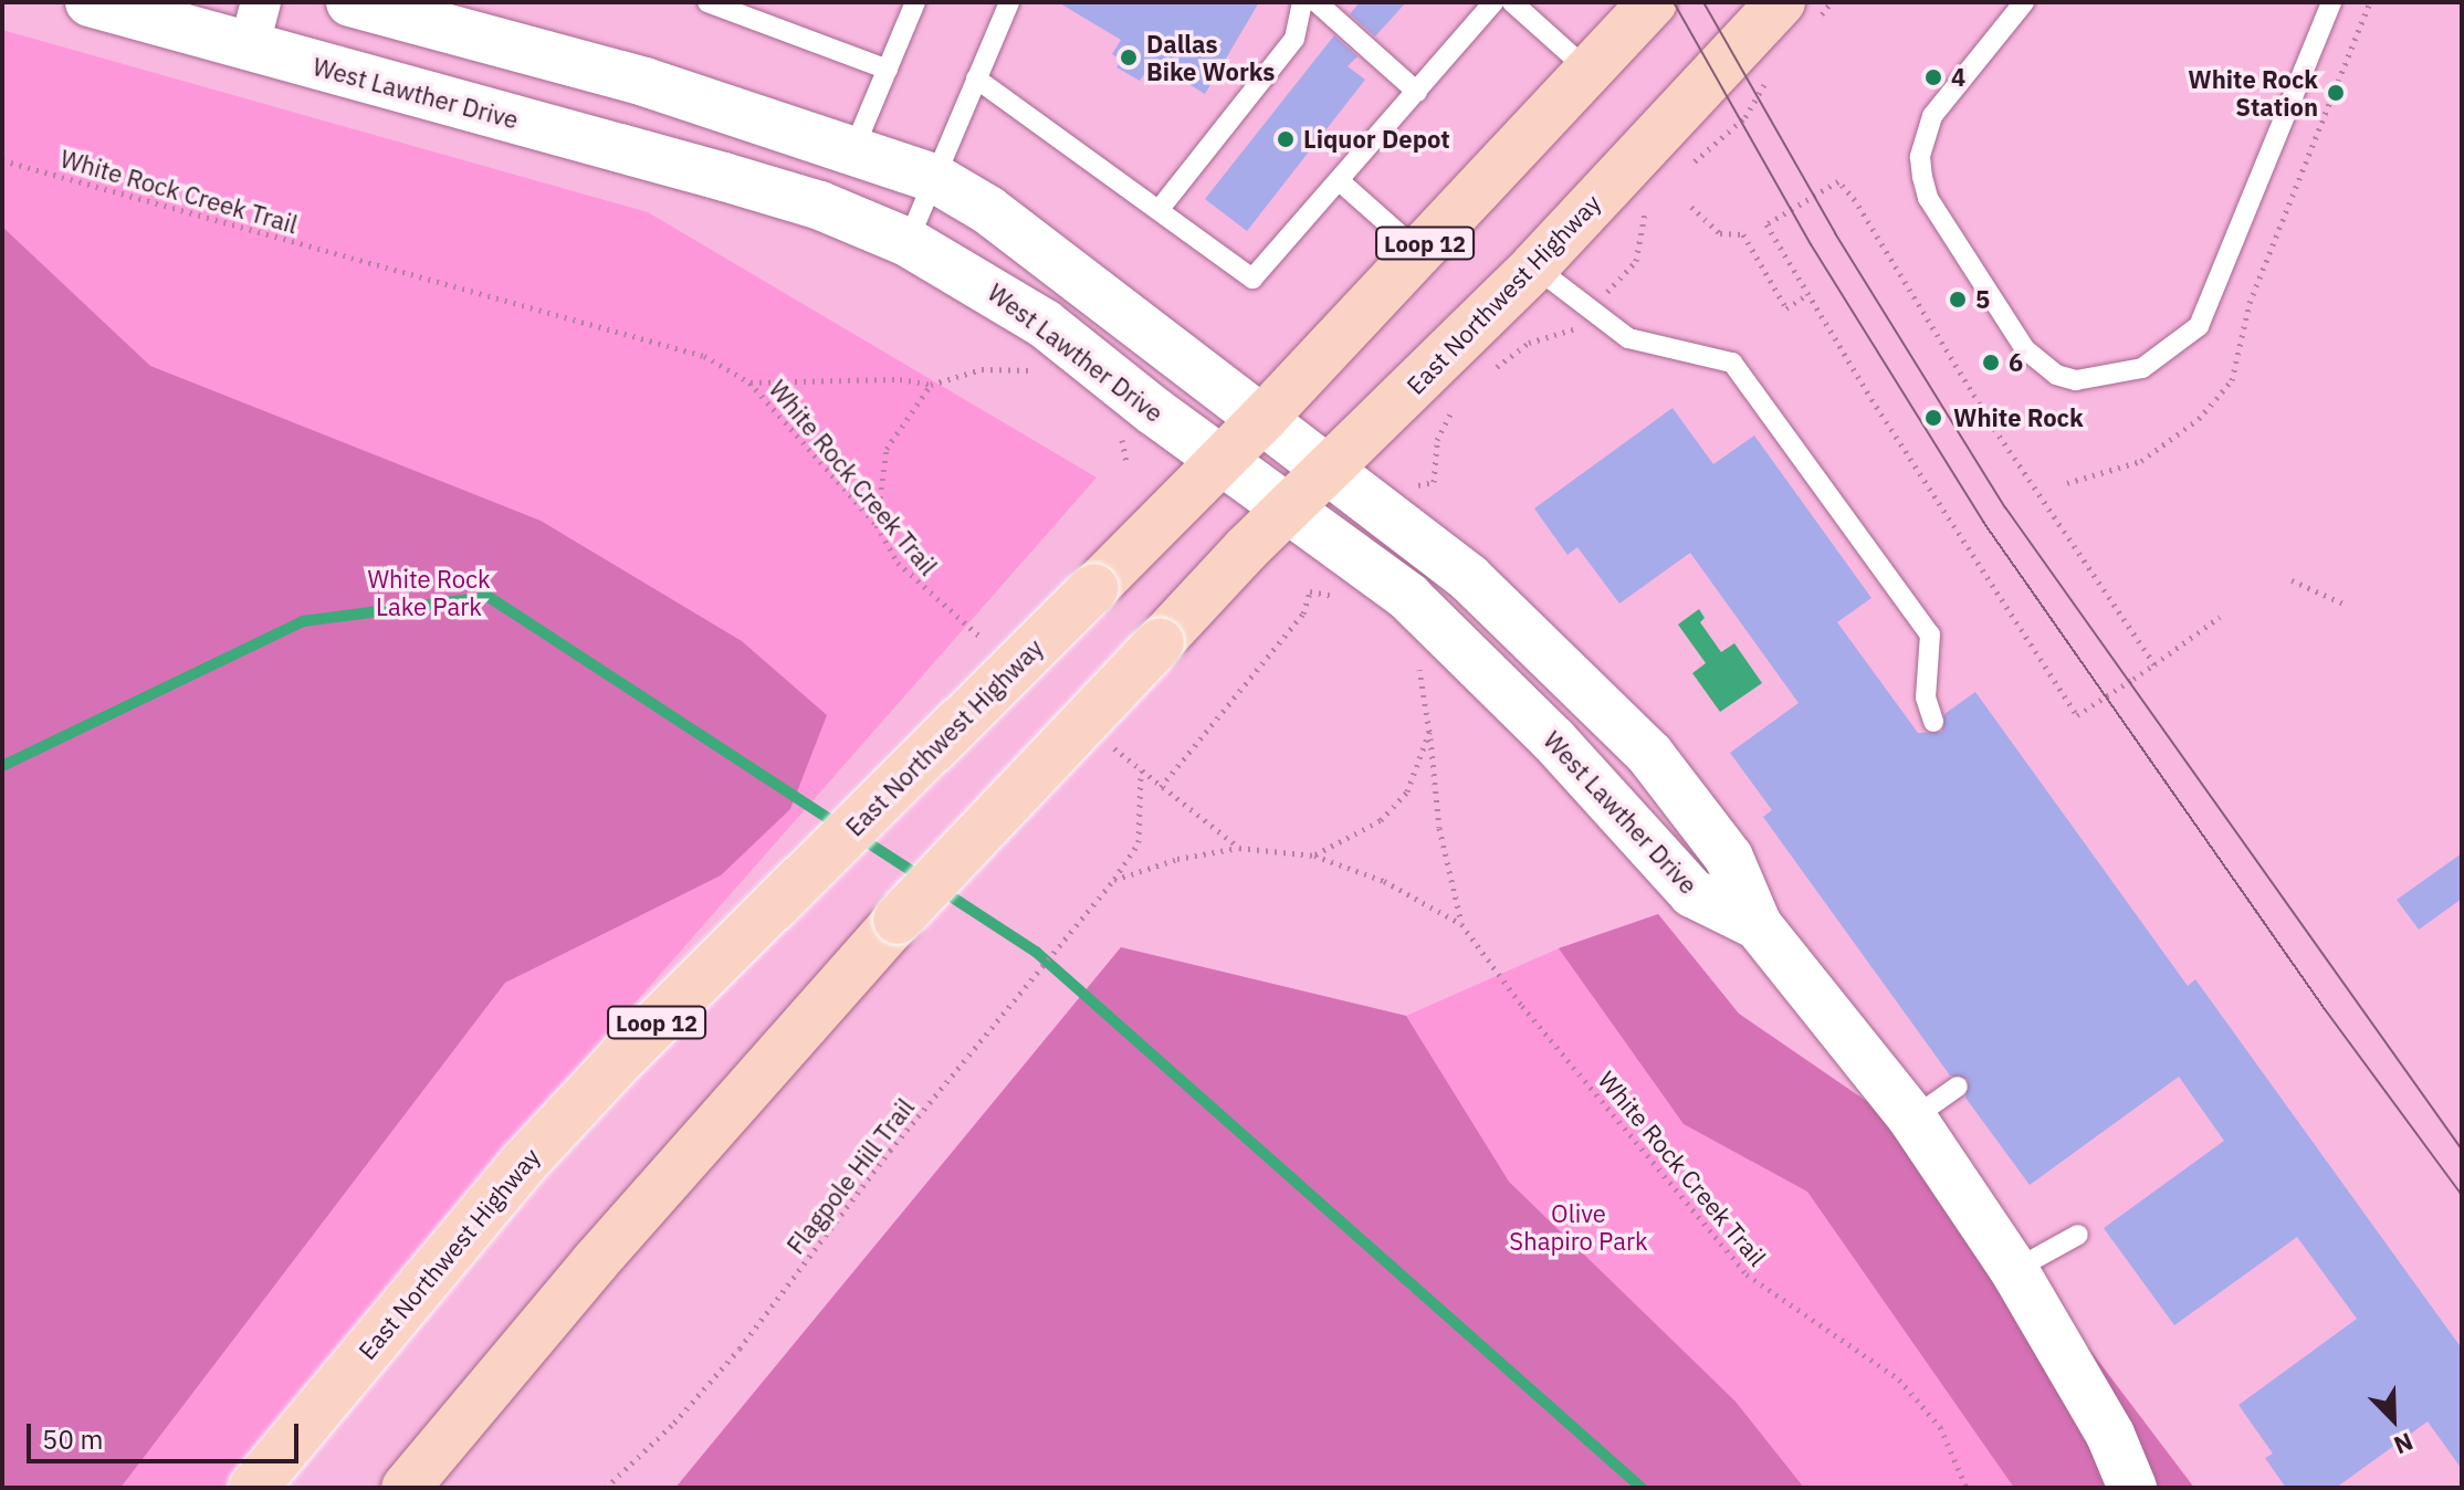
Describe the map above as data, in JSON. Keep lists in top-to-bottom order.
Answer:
{
  "streets": {
    "main road": ["Loop 12", "East Northwest Highway"],
    "street": ["West Lawther Drive"],
    "path": ["White Rock Creek Trail", "Flagpole Hill Trail"]
  },
  "crossings": [
    ["West Lawther Drive", "East Northwest Highway"],
    ["White Rock Creek Trail", "Flagpole Hill Trail"]
  ],
  "parks": ["White Rock Lake Park", "Olive Shapiro Park"],
  "places": [
    "Dallas Bike Works",
    "4",
    "White Rock Station",
    "Liquor Depot",
    "5",
    "6",
    "White Rock"
  ],
  "scale_bar": "50 m",
  "north": "bottom right"
}
